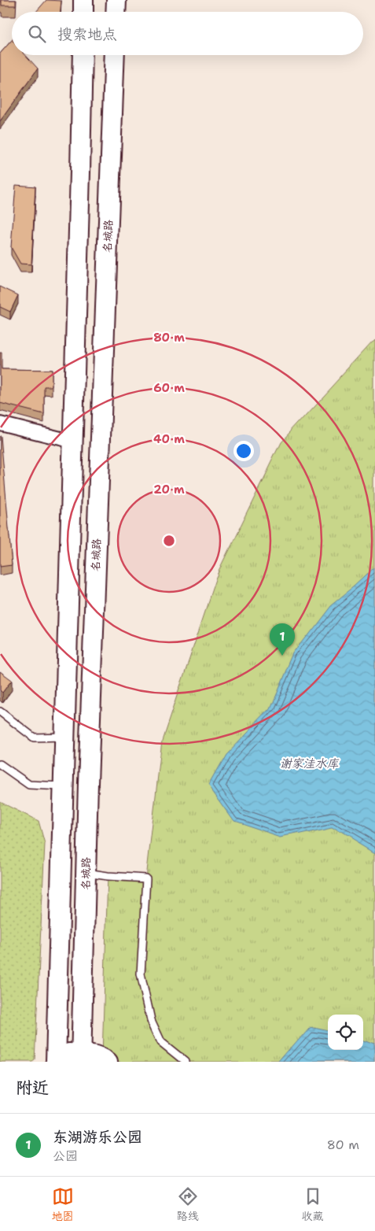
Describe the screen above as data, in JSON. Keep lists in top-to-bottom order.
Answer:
{
  "streets": {
    "main road": ["名城路"]
  },
  "water": ["谢家洼水库"],
  "page": {
    "search": "搜索地点",
    "pins": "1",
    "heading": "附近",
    "list": [
      {
        "mark": "1",
        "name": "东湖游乐公园",
        "note": "公园",
        "value": "80 m"
      }
    ],
    "nav": ["地图", "路线", "收藏"]
  },
  "rings": [
    "80 m",
    "60 m",
    "40 m",
    "20 m"
  ]
}
